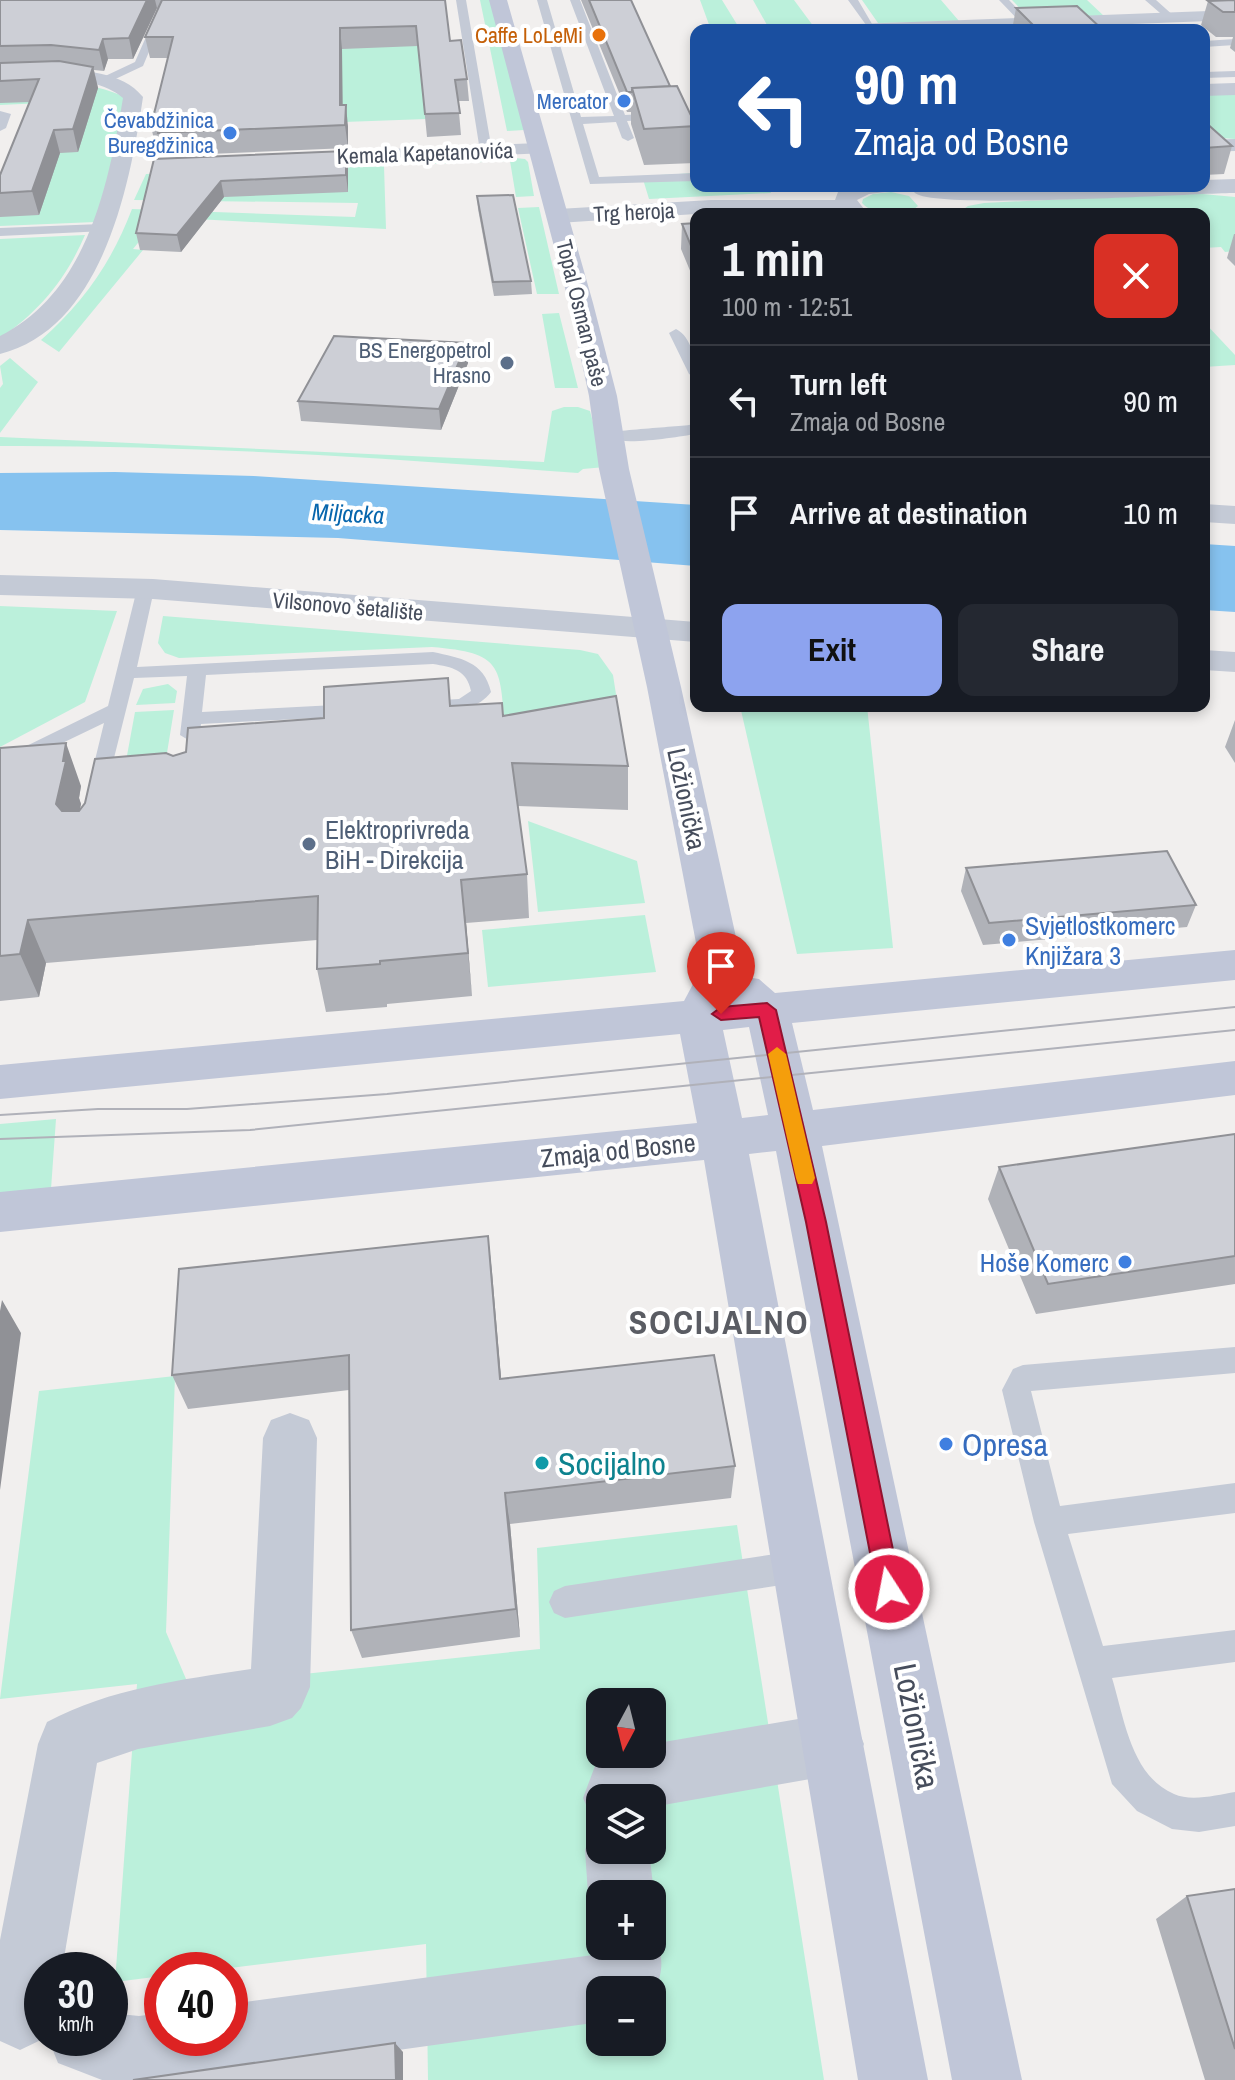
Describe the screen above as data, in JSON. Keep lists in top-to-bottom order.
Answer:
{
  "streets": {
    "street": [
      "Kemala Kapetanovića",
      "Trg heroja",
      "Topal Osman paše",
      "Vilsonovo šetalište",
      "Ložionička",
      "Zmaja od Bosne"
    ]
  },
  "crossings": [
    ["Kemala Kapetanovića", "Topal Osman paše"],
    ["Trg heroja", "Topal Osman paše"],
    ["Topal Osman paše", "Vilsonovo šetalište"],
    ["Topal Osman paše", "Ložionička"],
    ["Vilsonovo šetalište", "Ložionička"],
    ["Ložionička", "Zmaja od Bosne"]
  ],
  "districts": ["SOCIJALNO"],
  "water": ["Miljacka"],
  "places": [
    "Caffe LoLeMi",
    "Mercator",
    "Čevabdžinica Buregdžinica",
    "BS Energopetrol Hrasno",
    "Elektroprivreda BiH - Direkcija",
    "Svjetlostkomerc Knjižara 3",
    "Hoše Komerc",
    "Opresa",
    "Socijalno"
  ],
  "north": "bottom",
  "page": {
    "turn": ["90 m", "Zmaja od Bosne"],
    "heading": ["1 min", "100 m · 12:51"],
    "list": [
      {
        "name": "Turn left",
        "note": "Zmaja od Bosne",
        "value": "90 m"
      },
      {
        "name": "Arrive at destination",
        "value": "10 m"
      }
    ],
    "buttons": ["Exit", "Share"],
    "map_buttons": ["+", "−"],
    "speed": "30 km/h",
    "limit": "40"
  }
}
